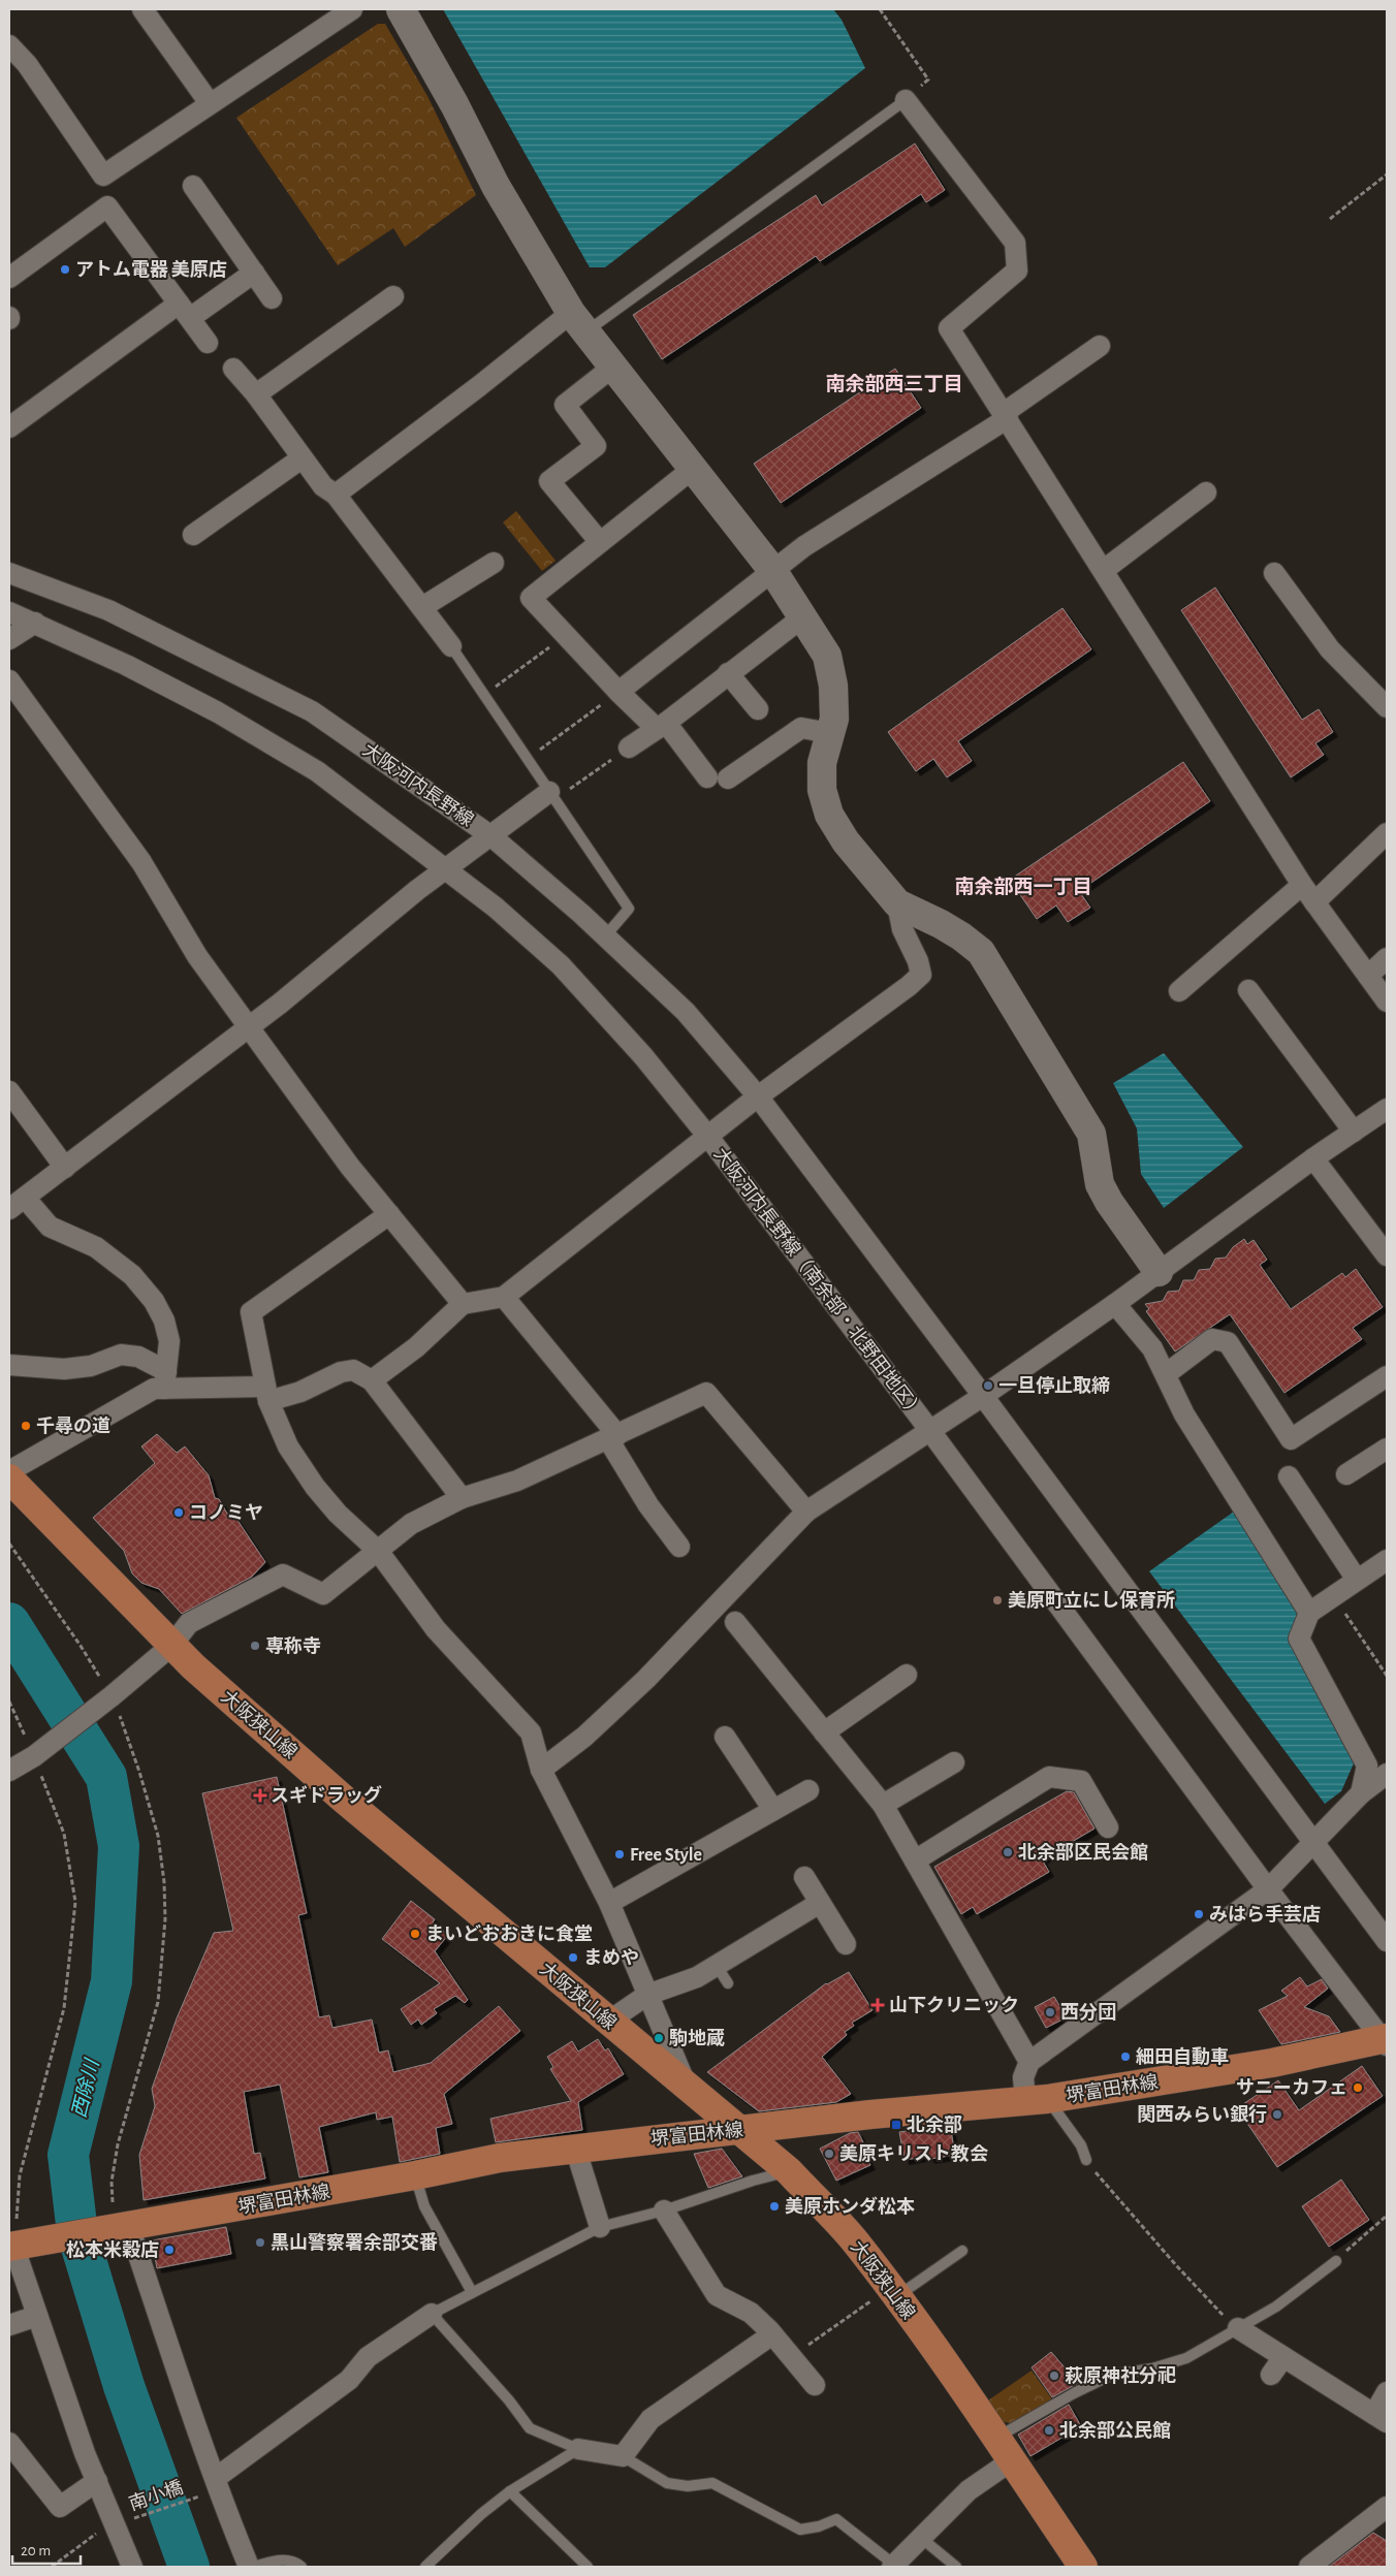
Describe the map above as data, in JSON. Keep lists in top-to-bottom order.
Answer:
{
  "streets": {
    "main road": ["大阪狭山線", "堺富田林線"],
    "street": ["大阪河内長野線", "大阪河内長野線（南余部・北野田地区）"],
    "path": ["南小橋"]
  },
  "crossings": [
    ["大阪河内長野線（南余部・北野田地区）", "堺富田林線"],
    ["大阪狭山線", "堺富田林線"]
  ],
  "districts": ["南余部西三丁目", "南余部西一丁目"],
  "water": ["西除川"],
  "places": {
    "other": [
      "アトム電器 美原店",
      "一旦停止取締",
      "千尋の道",
      "コノミヤ",
      "美原町立にし保育所",
      "専称寺",
      "北余部区民会館",
      "Free Style",
      "みはら手芸店",
      "まいどおおきに食堂",
      "まめや",
      "西分団",
      "駒地蔵",
      "細田自動車",
      "サニーカフェ",
      "関西みらい銀行",
      "美原キリスト教会",
      "美原ホンダ松本",
      "黒山警察署余部交番",
      "松本米穀店",
      "萩原神社分祀",
      "北余部公民館"
    ],
    "health": ["スギドラッグ", "山下クリニック"],
    "transit": ["北余部"]
  },
  "scale_bar": "20 m"
}
